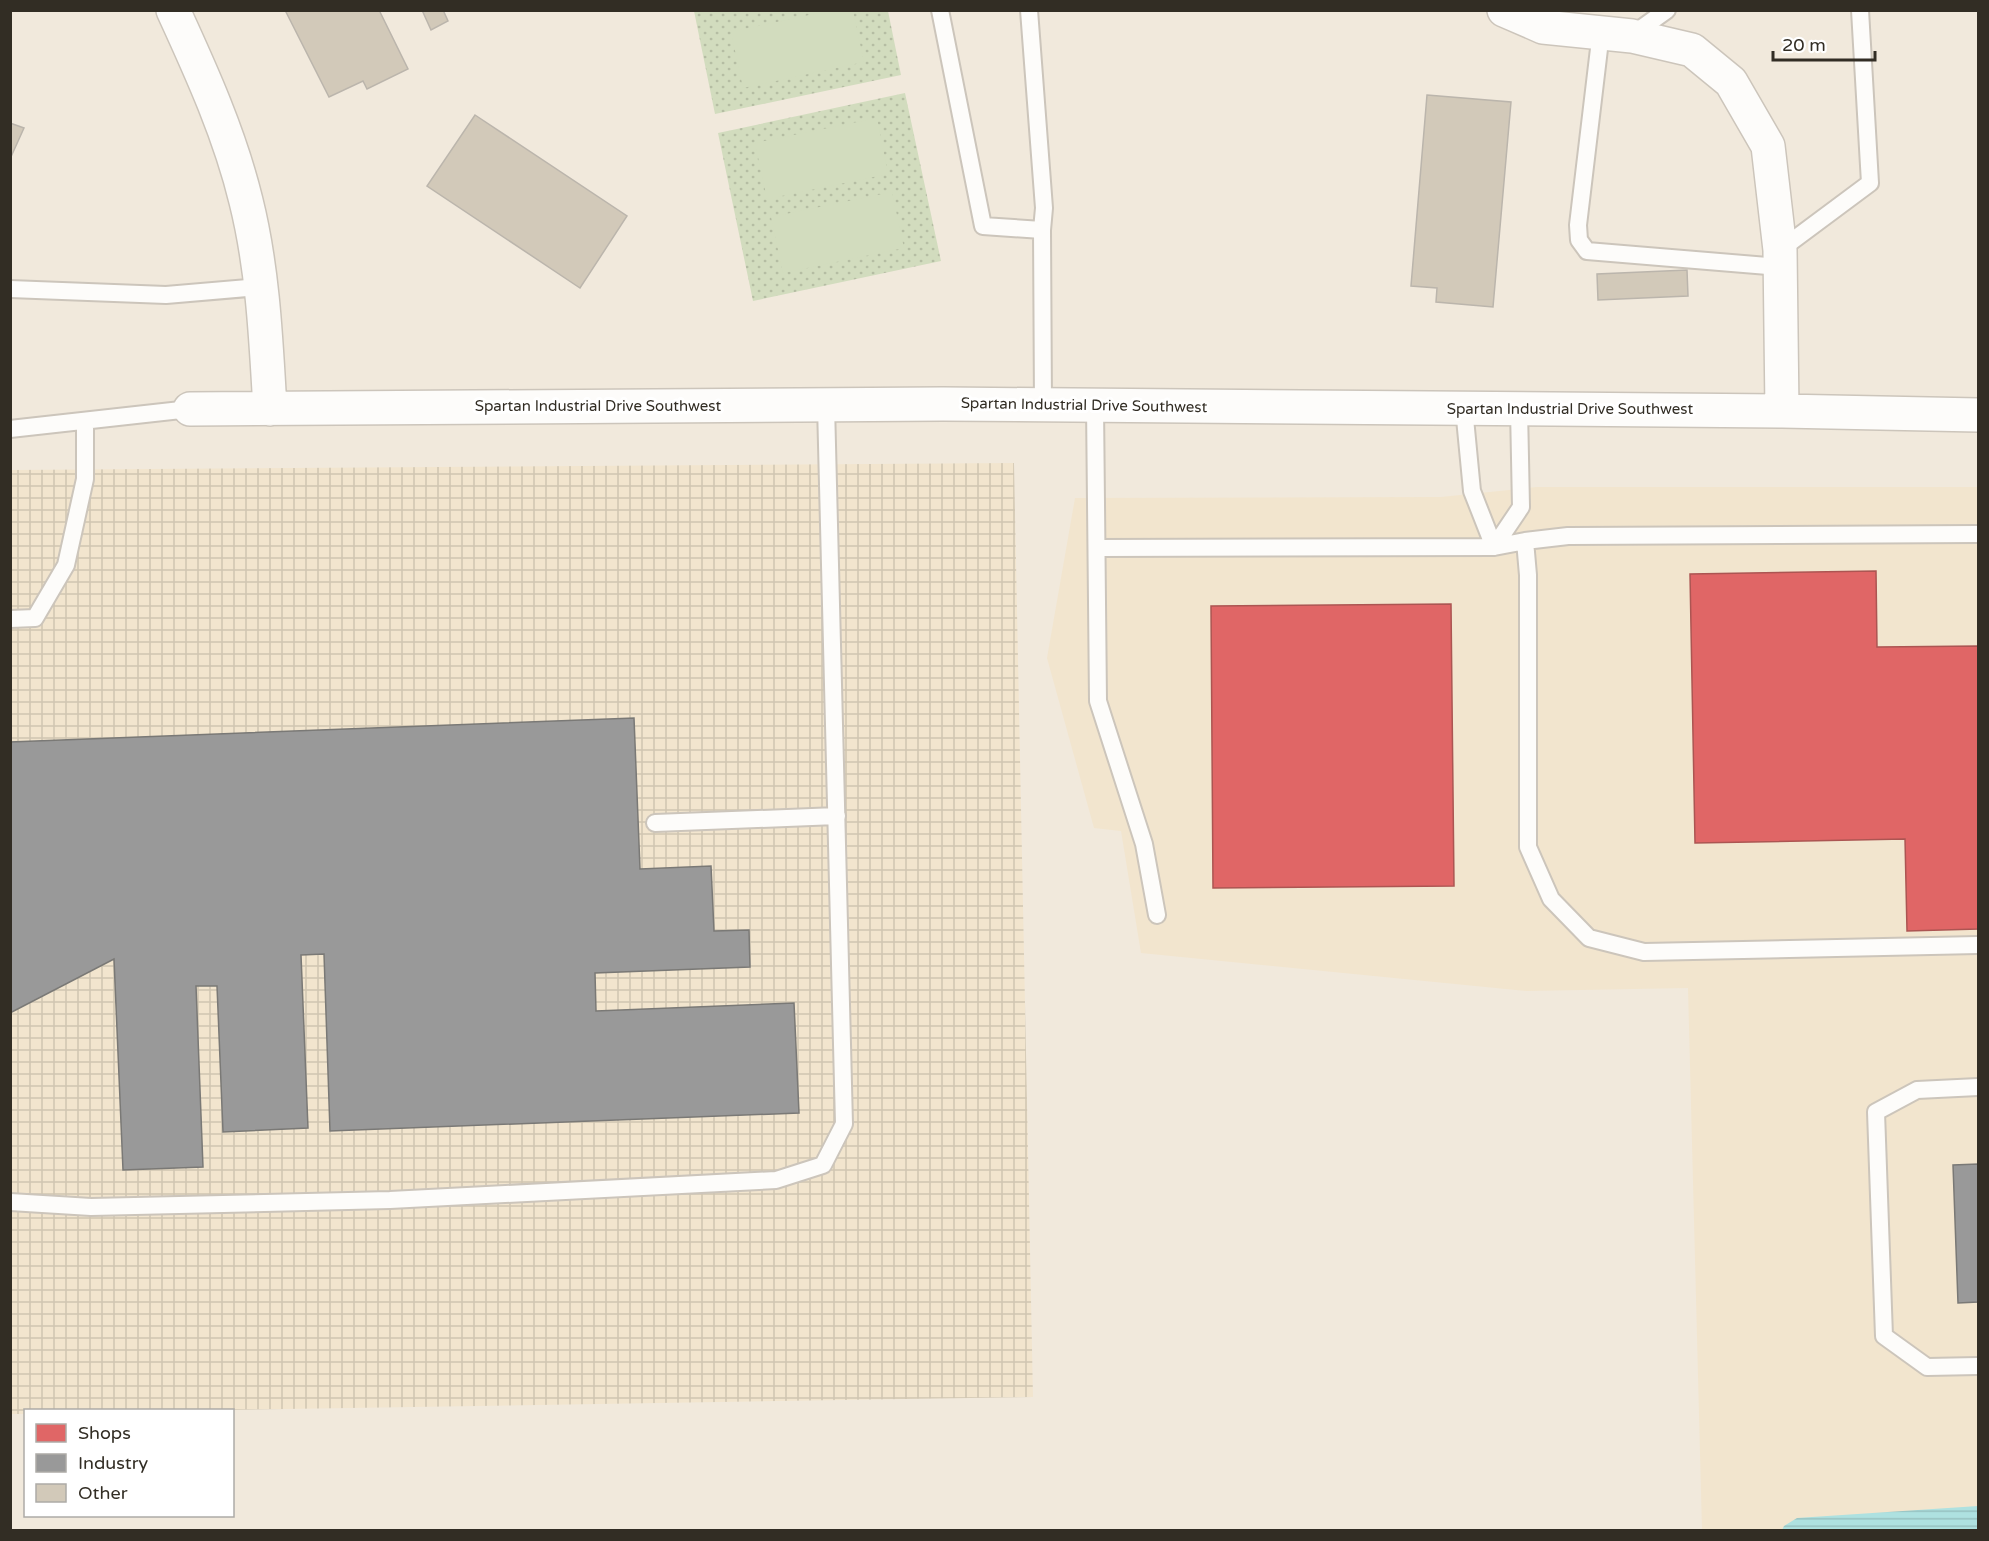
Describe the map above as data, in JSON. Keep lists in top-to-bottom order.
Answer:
{
  "streets": {
    "street": ["Spartan Industrial Drive Southwest"]
  },
  "legend": ["Shops", "Industry", "Other"],
  "scale_bar": "20 m"
}
